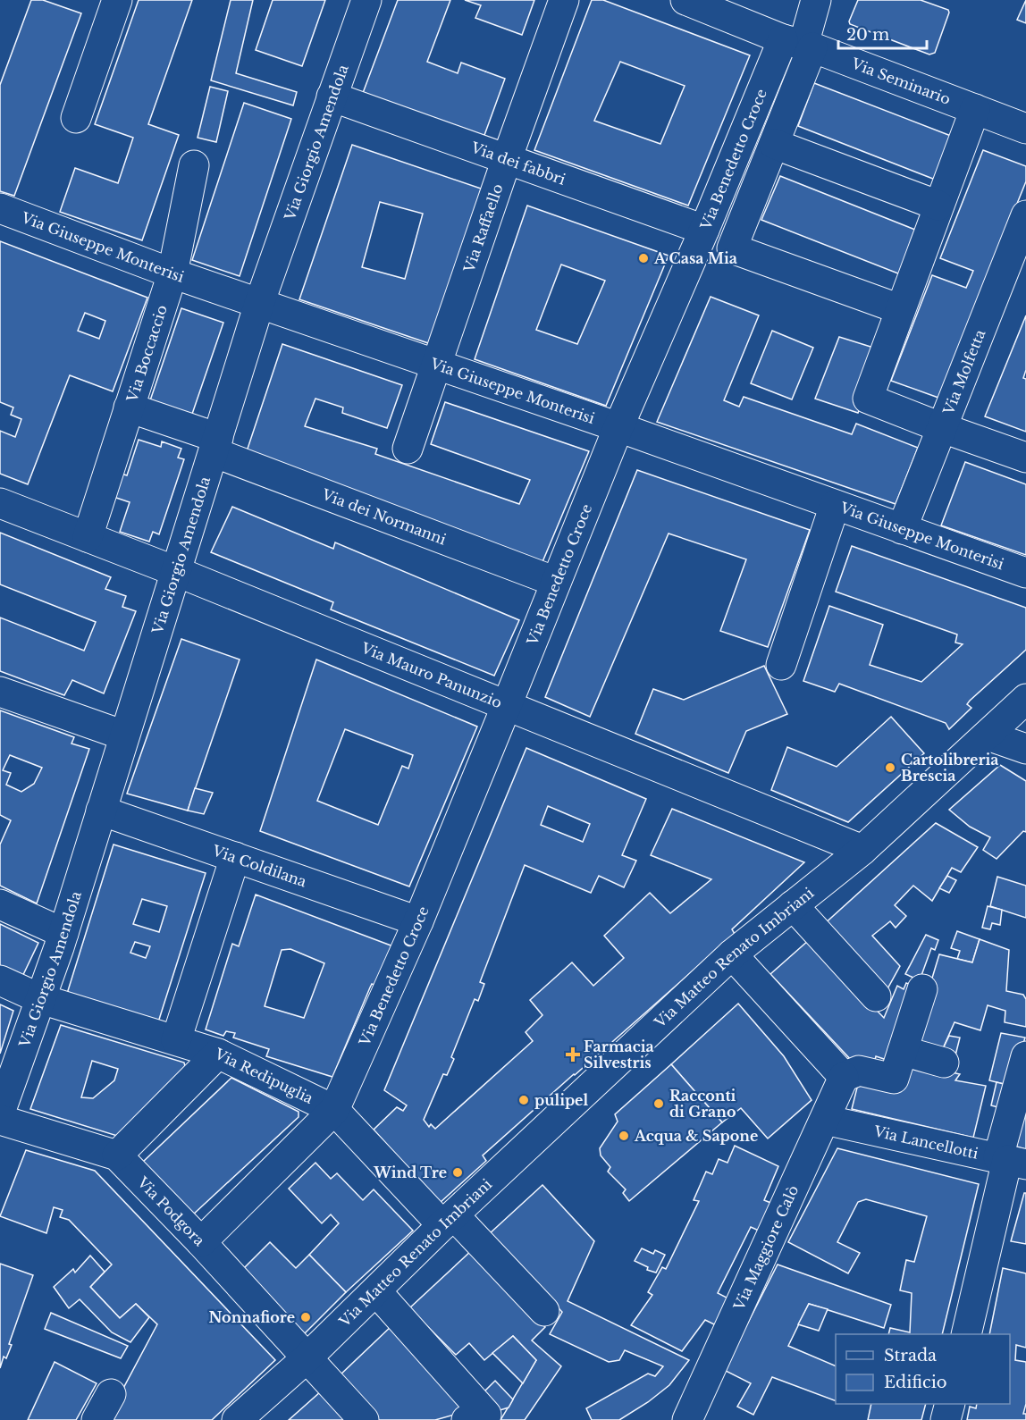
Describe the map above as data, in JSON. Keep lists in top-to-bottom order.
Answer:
{
  "streets": {
    "street": [
      "Via Seminario",
      "Via Giorgio Amendola",
      "Via Benedetto Croce",
      "Via dei fabbri",
      "Via Raffaello",
      "Via Giuseppe Monterisi",
      "Via Boccaccio",
      "Via Molfetta",
      "Via dei Normanni",
      "Via Mauro Panunzio",
      "Via Coldilana",
      "Via Matteo Renato Imbriani",
      "Via Redipuglia",
      "Via Lancellotti",
      "Via Podgora",
      "Via Maggiore Calò"
    ]
  },
  "crossings": [
    ["Via Seminario", "Via Benedetto Croce"],
    ["Via Giorgio Amendola", "Via dei fabbri"],
    ["Via Giorgio Amendola", "Via Giuseppe Monterisi"],
    ["Via Giorgio Amendola", "Via dei Normanni"],
    ["Via Giorgio Amendola", "Via Mauro Panunzio"],
    ["Via Giorgio Amendola", "Via Coldilana"],
    ["Via Giorgio Amendola", "Via Redipuglia"],
    ["Via Benedetto Croce", "Via dei fabbri"],
    ["Via Benedetto Croce", "Via Giuseppe Monterisi"],
    ["Via Benedetto Croce", "Via dei Normanni"],
    ["Via Benedetto Croce", "Via Mauro Panunzio"],
    ["Via Benedetto Croce", "Via Coldilana"],
    ["Via Benedetto Croce", "Via Redipuglia"],
    ["Via dei fabbri", "Via Raffaello"],
    ["Via Raffaello", "Via Giuseppe Monterisi"],
    ["Via Giuseppe Monterisi", "Via Boccaccio"],
    ["Via Giuseppe Monterisi", "Via Molfetta"],
    ["Via Boccaccio", "Via dei Normanni"],
    ["Via Boccaccio", "Via Mauro Panunzio"],
    ["Via Mauro Panunzio", "Via Matteo Renato Imbriani"],
    ["Via Matteo Renato Imbriani", "Via Redipuglia"],
    ["Via Matteo Renato Imbriani", "Via Podgora"],
    ["Via Lancellotti", "Via Maggiore Calò"]
  ],
  "places": {
    "other": [
      "A Casa Mia",
      "Cartolibreria Brescia",
      "pulipel",
      "Racconti di Grano",
      "Acqua & Sapone",
      "Wind Tre",
      "Nonnafiore"
    ],
    "health": ["Farmacia Silvestris"]
  },
  "legend": ["Strada", "Edificio"],
  "scale_bar": "20 m"
}
